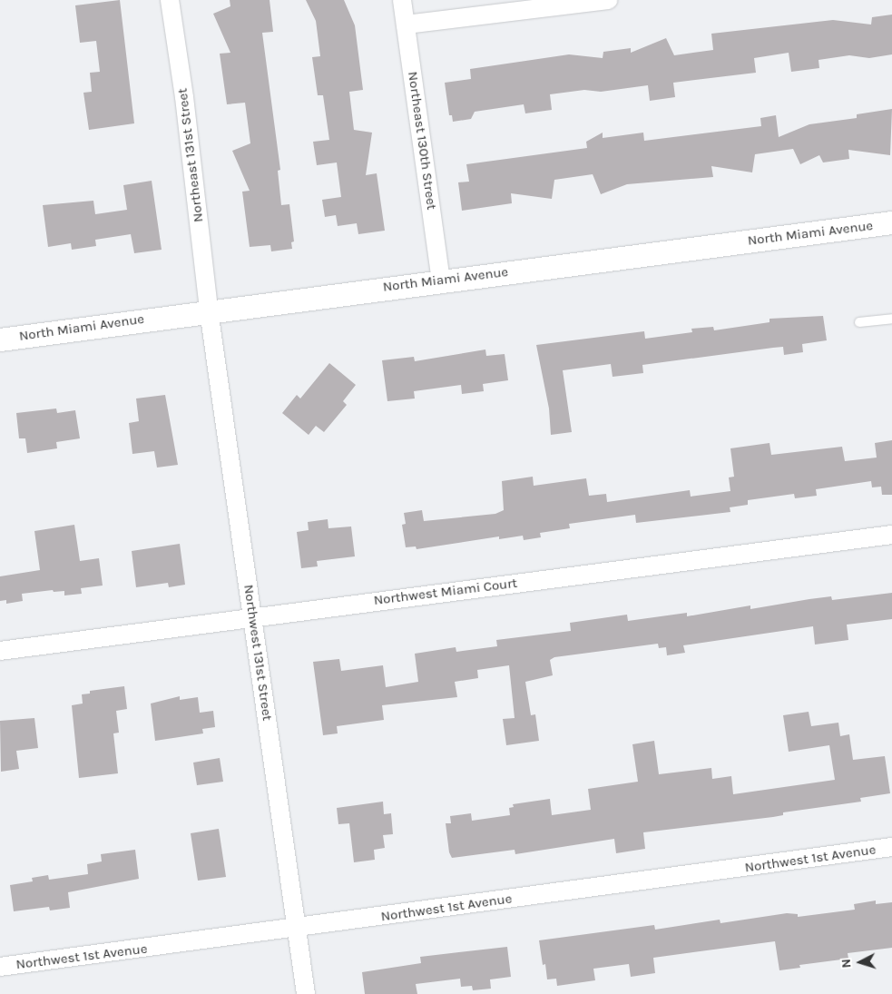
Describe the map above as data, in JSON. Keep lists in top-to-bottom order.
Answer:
{
  "streets": {
    "street": [
      "Northeast 130th Street",
      "Northeast 131st Street",
      "North Miami Avenue",
      "Northwest Miami Court",
      "Northwest 131st Street",
      "Northwest 1st Avenue"
    ]
  },
  "crossings": [
    ["Northeast 130th Street", "North Miami Avenue"],
    ["Northeast 131st Street", "North Miami Avenue"],
    ["Northeast 131st Street", "Northwest 131st Street"],
    ["North Miami Avenue", "Northwest 131st Street"],
    ["Northwest Miami Court", "Northwest 131st Street"],
    ["Northwest 131st Street", "Northwest 1st Avenue"]
  ],
  "north": "left"
}
